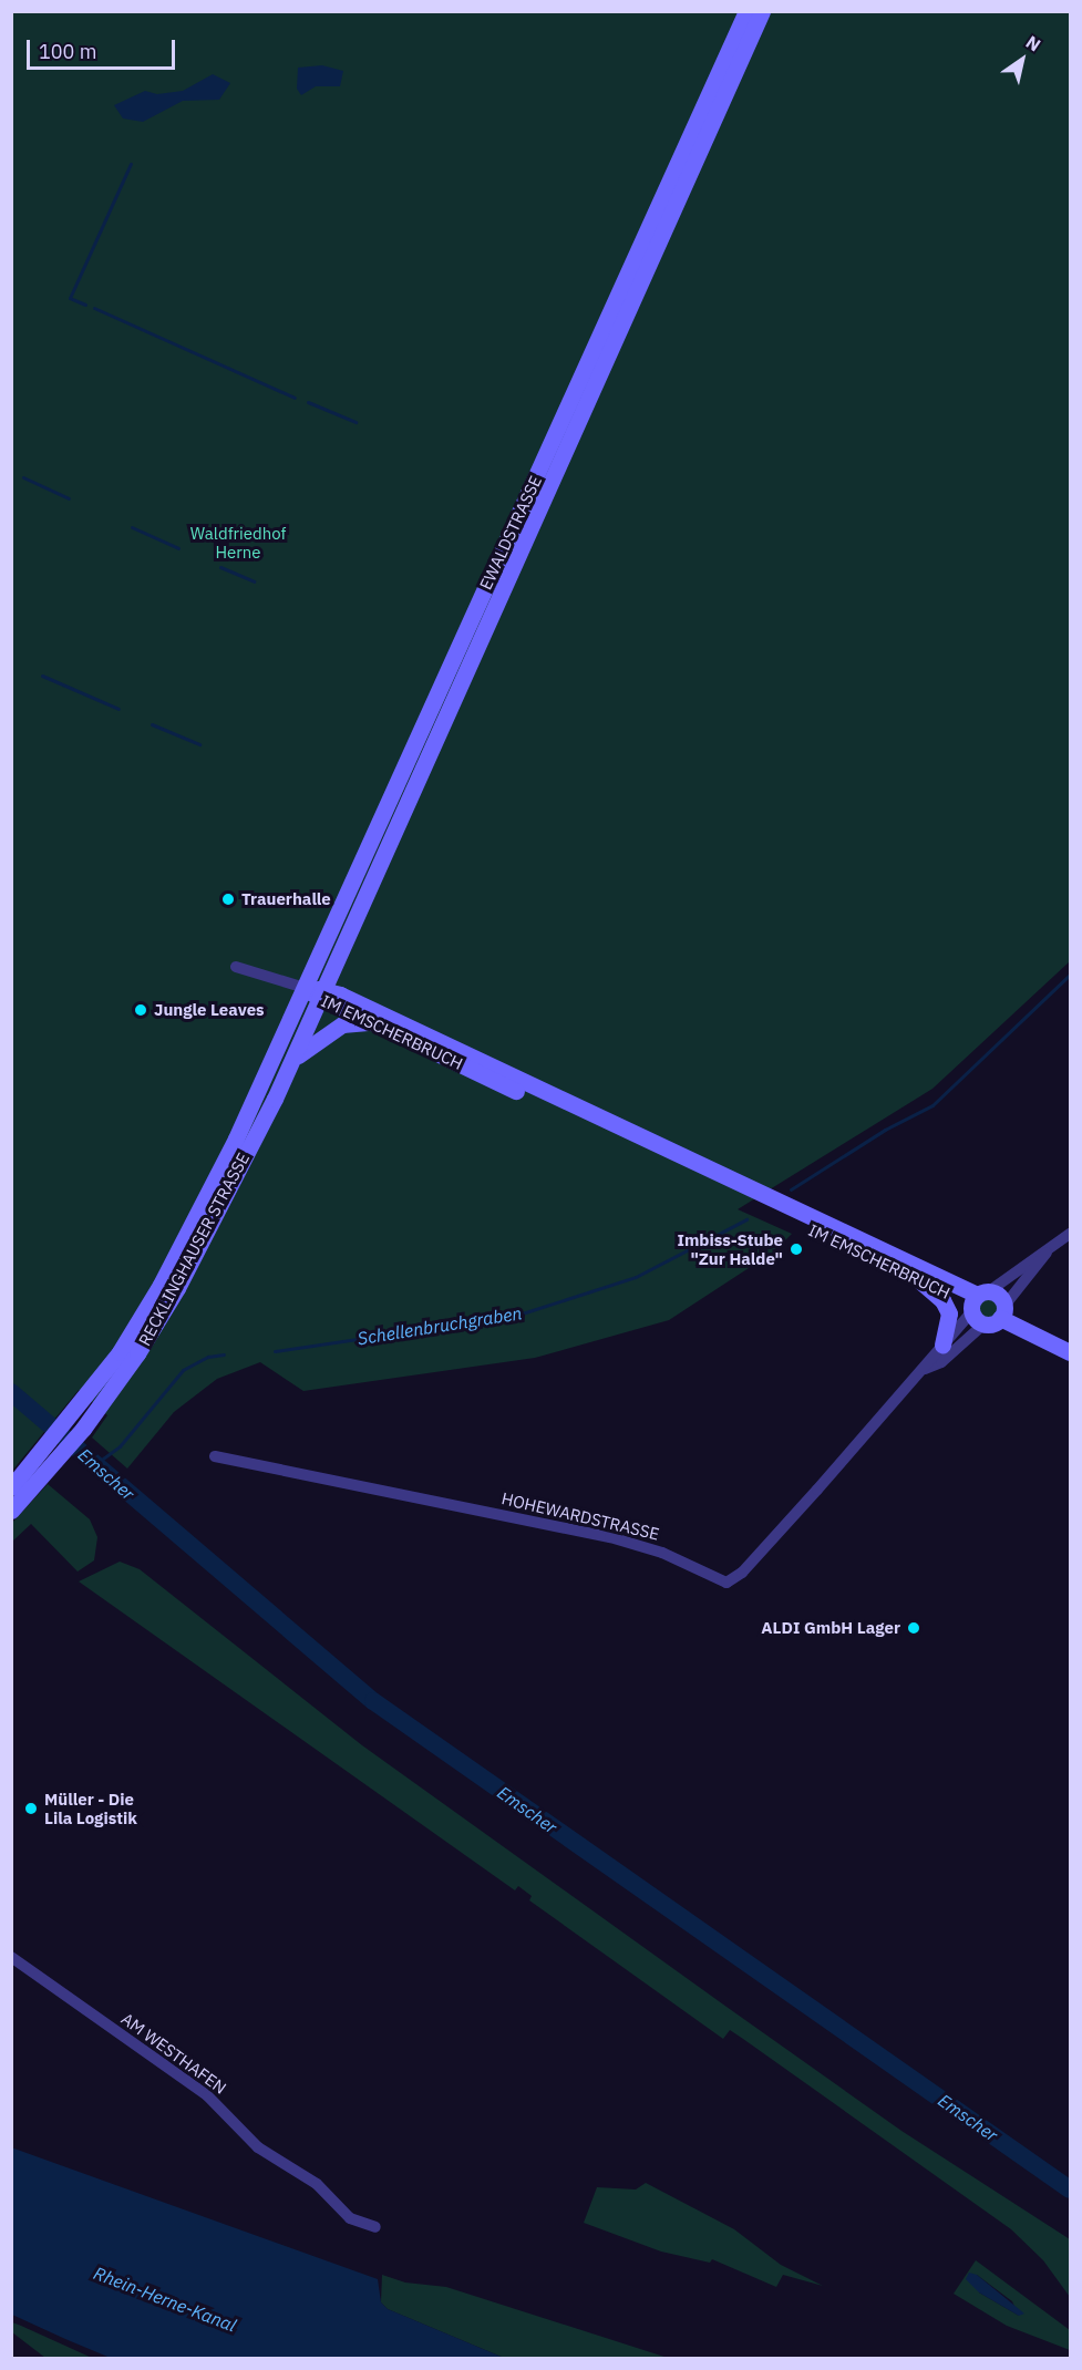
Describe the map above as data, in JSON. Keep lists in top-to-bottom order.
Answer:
{
  "streets": {
    "main road": ["EWALDSTRASSE", "IM EMSCHERBRUCH", "RECKLINGHAUSER STRASSE"],
    "street": ["HOHEWARDSTRASSE", "AM WESTHAFEN"]
  },
  "crossings": [
    ["EWALDSTRASSE", "IM EMSCHERBRUCH"],
    ["EWALDSTRASSE", "RECKLINGHAUSER STRASSE"],
    ["IM EMSCHERBRUCH", "RECKLINGHAUSER STRASSE"],
    ["IM EMSCHERBRUCH", "HOHEWARDSTRASSE"]
  ],
  "water": ["Schellenbruchgraben", "Emscher", "Rhein-Herne-Kanal"],
  "parks": ["Waldfriedhof Herne"],
  "places": [
    "Trauerhalle",
    "Jungle Leaves",
    "Imbiss-Stube \"Zur Halde\"",
    "ALDI GmbH Lager",
    "Müller - Die Lila Logistik"
  ],
  "scale_bar": "100 m",
  "north": "top right"
}
